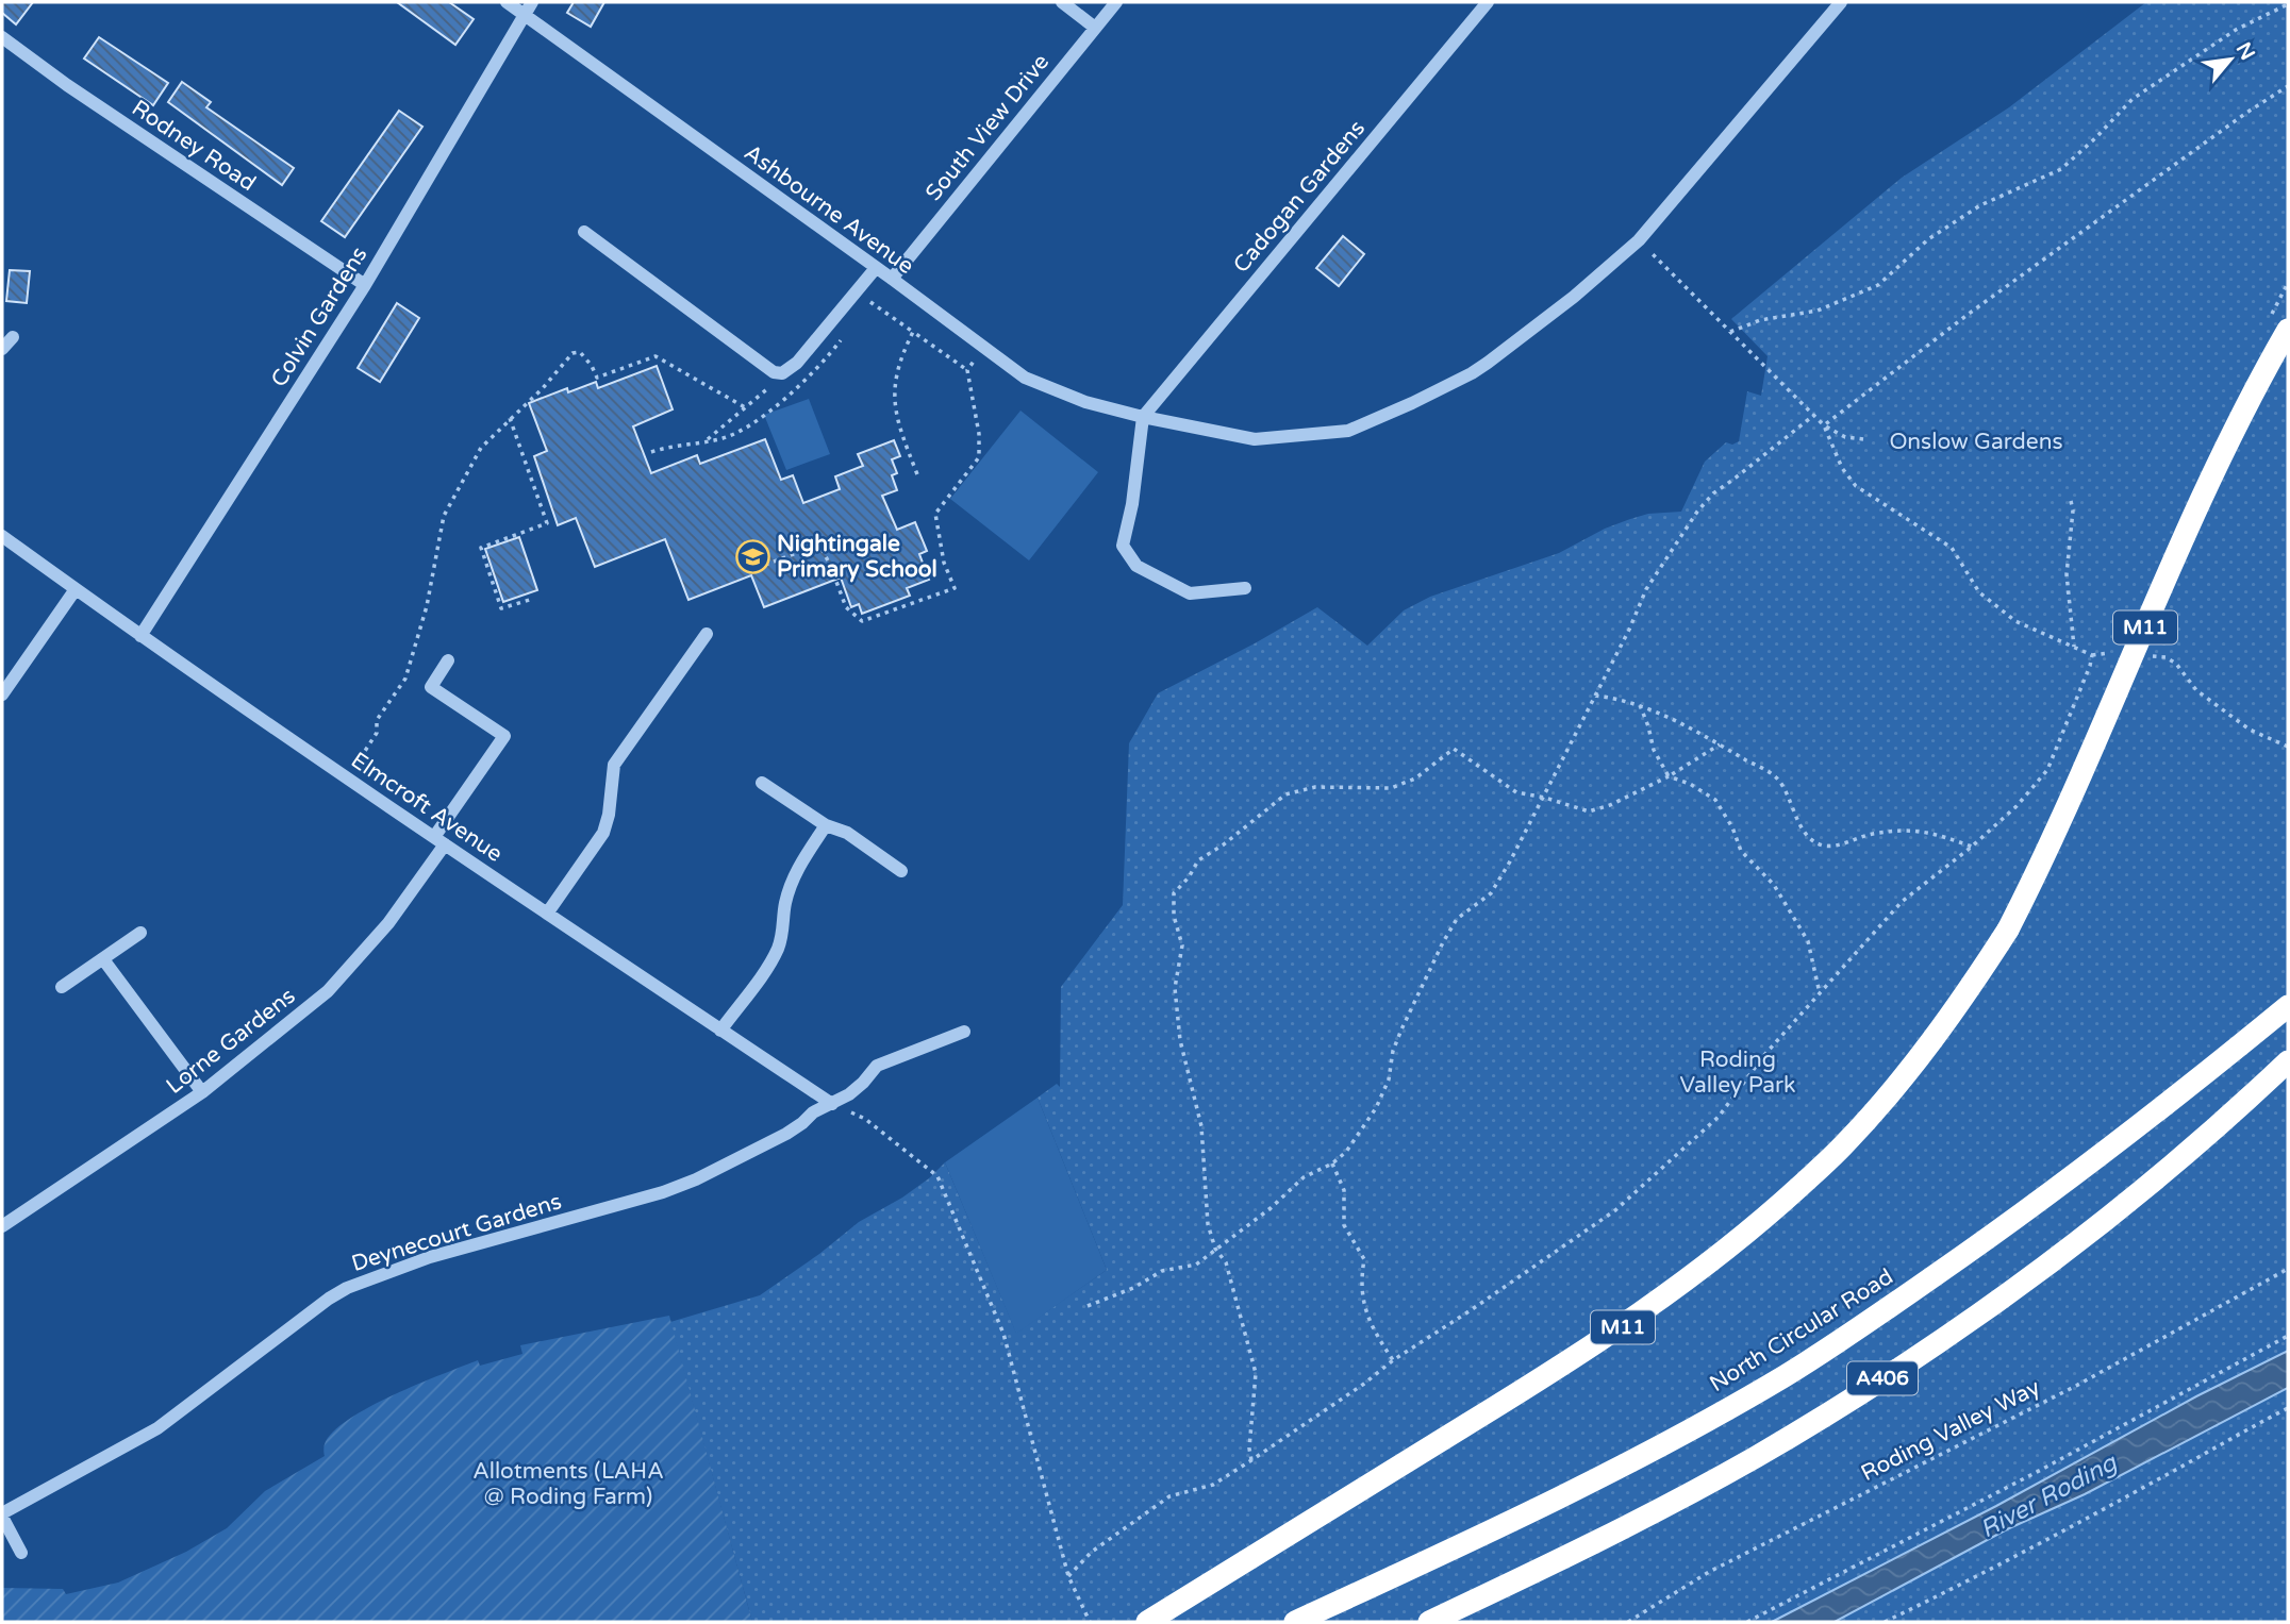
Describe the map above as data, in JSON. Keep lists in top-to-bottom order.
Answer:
{
  "streets": {
    "highway": ["M11", "North Circular Road", "A406"],
    "street": [
      "South View Drive",
      "Rodney Road",
      "Cadogan Gardens",
      "Ashbourne Avenue",
      "Colvin Gardens",
      "Elmcroft Avenue",
      "Lorne Gardens",
      "Deynecourt Gardens"
    ],
    "path": ["Roding Valley Way"]
  },
  "crossings": [
    ["South View Drive", "Ashbourne Avenue"],
    ["Rodney Road", "Colvin Gardens"],
    ["Cadogan Gardens", "Ashbourne Avenue"],
    ["Ashbourne Avenue", "Colvin Gardens"],
    ["Colvin Gardens", "Elmcroft Avenue"],
    ["Elmcroft Avenue", "Lorne Gardens"],
    ["Elmcroft Avenue", "Deynecourt Gardens"]
  ],
  "water": ["River Roding"],
  "parks": ["Onslow Gardens", "Roding Valley Park", "Allotments (LAHA @ Roding Farm)"],
  "places": {
    "school or university": ["Nightingale Primary School"]
  },
  "north": "top right"
}
